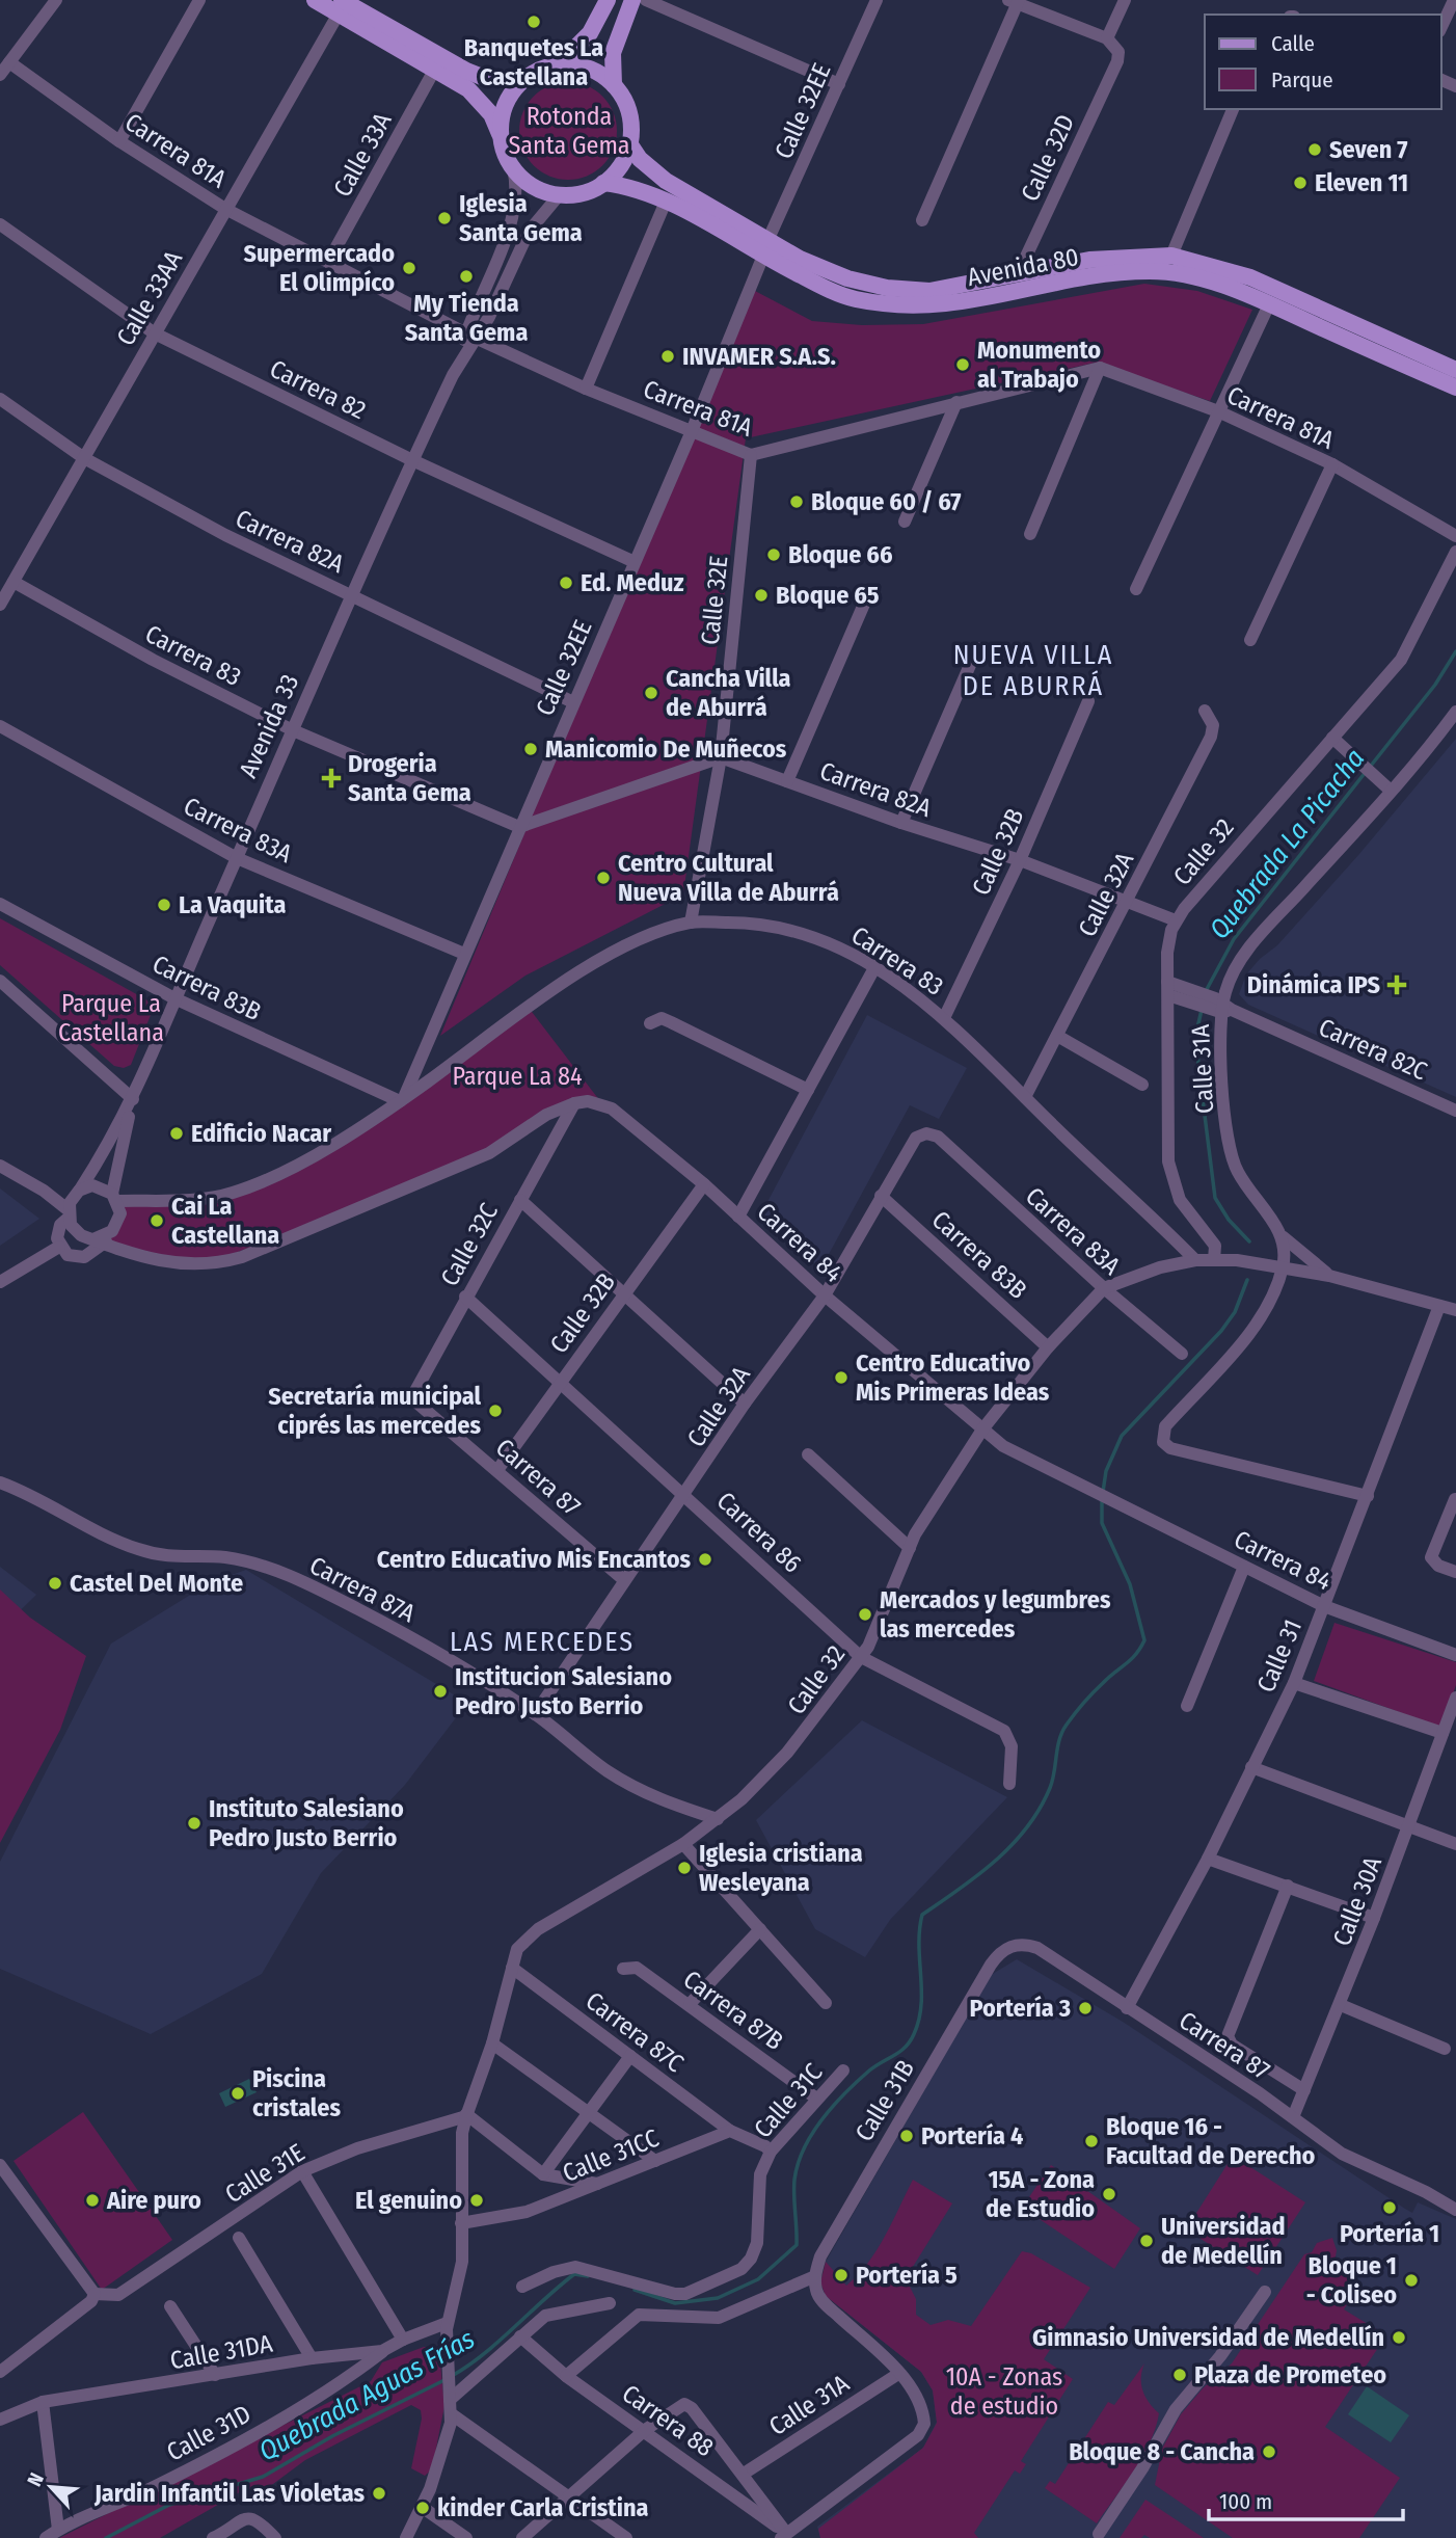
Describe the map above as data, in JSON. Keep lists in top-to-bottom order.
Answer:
{
  "streets": {
    "main road": ["Avenida 80"],
    "street": [
      "Calle 32EE",
      "Carrera 81A",
      "Calle 33A",
      "Calle 32D",
      "Calle 33AA",
      "Carrera 82",
      "Carrera 82A",
      "Calle 32E",
      "Carrera 83",
      "Avenida 33",
      "Carrera 83A",
      "Calle 32B",
      "Calle 32",
      "Calle 32A",
      "Carrera 83B",
      "Carrera 82C",
      "Calle 31A",
      "Carrera 84",
      "Calle 32C",
      "Carrera 87",
      "Carrera 86",
      "Carrera 87A",
      "Calle 31",
      "Calle 30A",
      "Carrera 87B",
      "Carrera 87C",
      "Calle 31C",
      "Calle 31B",
      "Calle 31CC",
      "Calle 31E",
      "Calle 31DA",
      "Carrera 88",
      "Calle 31D"
    ]
  },
  "crossings": [
    ["Calle 32EE", "Carrera 81A"],
    ["Calle 32EE", "Avenida 80"],
    ["Calle 32EE", "Carrera 82"],
    ["Calle 32EE", "Carrera 82A"],
    ["Calle 32EE", "Carrera 83"],
    ["Calle 32EE", "Carrera 83A"],
    ["Calle 32EE", "Carrera 83B"],
    ["Carrera 81A", "Calle 33A"],
    ["Carrera 81A", "Calle 33AA"],
    ["Carrera 81A", "Calle 32E"],
    ["Carrera 81A", "Avenida 33"],
    ["Calle 32D", "Avenida 80"],
    ["Avenida 80", "Avenida 33"],
    ["Calle 33AA", "Carrera 82"],
    ["Calle 33AA", "Carrera 82A"],
    ["Calle 33AA", "Carrera 83"],
    ["Carrera 82", "Avenida 33"],
    ["Carrera 82A", "Calle 32E"],
    ["Carrera 82A", "Avenida 33"],
    ["Carrera 82A", "Calle 32B"],
    ["Carrera 82A", "Calle 32"],
    ["Carrera 82A", "Calle 32A"],
    ["Calle 32E", "Carrera 83"],
    ["Carrera 83", "Avenida 33"],
    ["Carrera 83", "Calle 32B"],
    ["Carrera 83", "Calle 32"],
    ["Carrera 83", "Calle 32A"],
    ["Carrera 83", "Carrera 83B"],
    ["Avenida 33", "Carrera 83A"],
    ["Avenida 33", "Carrera 83B"],
    ["Carrera 83A", "Calle 32"],
    ["Carrera 83A", "Calle 32A"],
    ["Calle 32B", "Carrera 84"],
    ["Calle 32B", "Carrera 87"],
    ["Calle 32B", "Carrera 86"],
    ["Calle 32", "Carrera 83B"],
    ["Calle 32", "Carrera 82C"],
    ["Calle 32", "Carrera 84"],
    ["Calle 32", "Carrera 86"],
    ["Calle 32", "Carrera 87A"],
    ["Calle 32", "Carrera 87C"],
    ["Calle 32", "Calle 31CC"],
    ["Calle 32", "Calle 31E"],
    ["Calle 32A", "Carrera 83B"],
    ["Calle 32A", "Carrera 84"],
    ["Calle 32A", "Carrera 87"],
    ["Calle 32A", "Carrera 86"],
    ["Calle 32A", "Carrera 87A"],
    ["Carrera 82C", "Calle 31A"],
    ["Carrera 84", "Calle 32C"],
    ["Carrera 84", "Calle 31"],
    ["Calle 32C", "Carrera 87"],
    ["Calle 32C", "Carrera 86"],
    ["Carrera 87", "Calle 31"],
    ["Carrera 87", "Calle 30A"],
    ["Carrera 87", "Calle 31B"],
    ["Carrera 87B", "Calle 31C"],
    ["Carrera 87C", "Calle 31CC"],
    ["Calle 31DA", "Calle 31D"]
  ],
  "districts": ["NUEVA VILLA DE ABURRÁ", "LAS MERCEDES"],
  "water": ["Quebrada La Picacha", "Quebrada Aguas Frías"],
  "parks": [
    "Rotonda Santa Gema",
    "Parque La Castellana",
    "Parque La 84",
    "10A - Zonas de estudio"
  ],
  "places": {
    "other": [
      "Banquetes La Castellana",
      "Seven 7",
      "Eleven 11",
      "Iglesia Santa Gema",
      "Supermercado El Olimpíco",
      "My Tienda Santa Gema",
      "INVAMER S.A.S.",
      "Monumento al Trabajo",
      "Bloque 60 / 67",
      "Bloque 66",
      "Ed. Meduz",
      "Bloque 65",
      "Cancha Villa de Aburrá",
      "Manicomio De Muñecos",
      "Centro Cultural Nueva Villa de Aburrá",
      "La Vaquita",
      "Edificio Nacar",
      "Cai La Castellana",
      "Centro Educativo Mis Primeras Ideas",
      "Secretaría municipal ciprés las mercedes",
      "Centro Educativo Mis Encantos",
      "Castel Del Monte",
      "Mercados y legumbres las mercedes",
      "Institucion Salesiano Pedro Justo Berrio",
      "Instituto Salesiano Pedro Justo Berrio",
      "Iglesia cristiana Wesleyana",
      "Portería 3",
      "Piscina cristales",
      "Portería 4",
      "Bloque 16 - Facultad de Derecho",
      "15A - Zona de Estudio",
      "Aire puro",
      "El genuino",
      "Portería 1",
      "Universidad de Medellín",
      "Portería 5",
      "Bloque 1 - Coliseo",
      "Gimnasio Universidad de Medellín",
      "Plaza de Prometeo",
      "Bloque 8 - Cancha",
      "Jardin Infantil Las Violetas",
      "kinder Carla Cristina"
    ],
    "health": ["Drogeria Santa Gema", "Dinámica IPS"]
  },
  "legend": ["Calle", "Parque"],
  "scale_bar": "100 m",
  "north": "top left"
}
